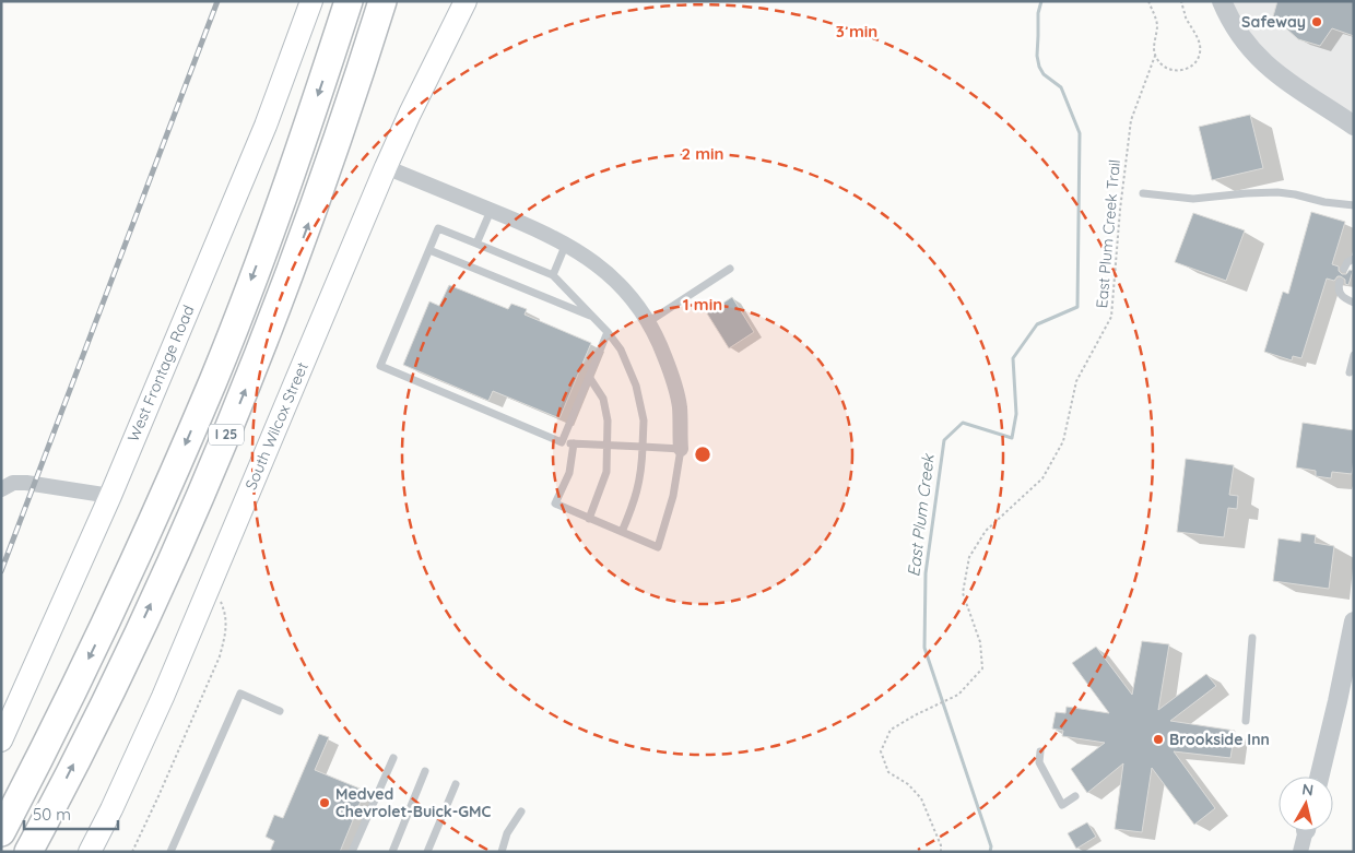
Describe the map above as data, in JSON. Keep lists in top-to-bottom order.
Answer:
{
  "streets": {
    "highway": ["I 25"],
    "main road": ["West Frontage Road", "South Wilcox Street"],
    "path": ["East Plum Creek Trail"]
  },
  "water": ["East Plum Creek"],
  "places": ["Safeway", "Brookside Inn", "Medved Chevrolet-Buick-GMC"],
  "scale_bar": "50 m",
  "north": "top",
  "rings": ["3 min", "2 min", "1 min"]
}
